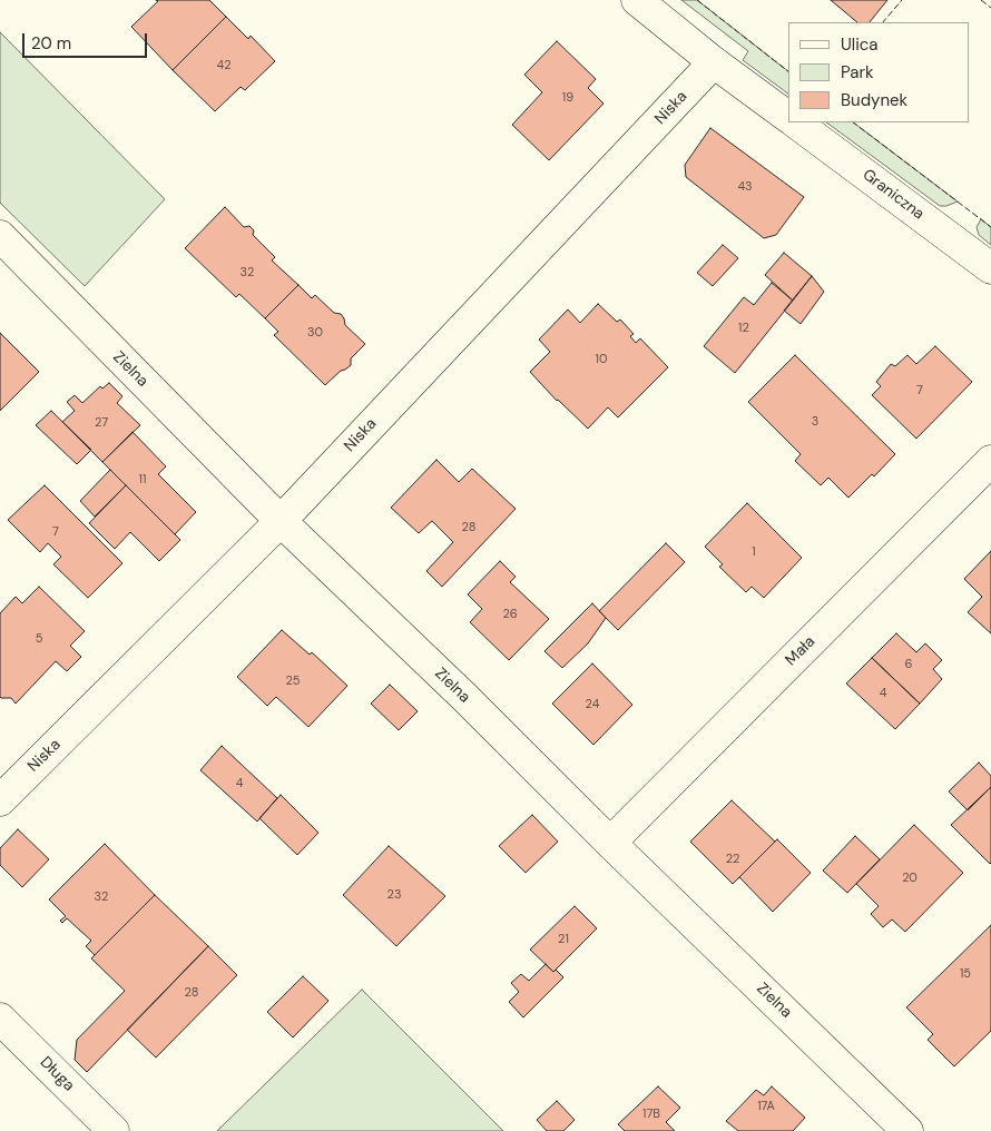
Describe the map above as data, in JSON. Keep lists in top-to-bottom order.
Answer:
{
  "streets": {
    "street": [
      "Niska",
      "Graniczna",
      "Zielna",
      "Mała",
      "Długa"
    ]
  },
  "crossings": [
    ["Niska", "Zielna"],
    ["Zielna", "Mała"]
  ],
  "house_numbers": [
    "42",
    "19",
    "43",
    "32",
    "12",
    "30",
    "10",
    "7",
    "3",
    "27",
    "11",
    "28",
    "7",
    "1",
    "26",
    "5",
    "6",
    "25",
    "4",
    "24",
    "4",
    "22",
    "20",
    "23",
    "32",
    "21",
    "15",
    "28",
    "17A",
    "17B"
  ],
  "legend": ["Ulica", "Park", "Budynek"],
  "scale_bar": "20 m"
}
